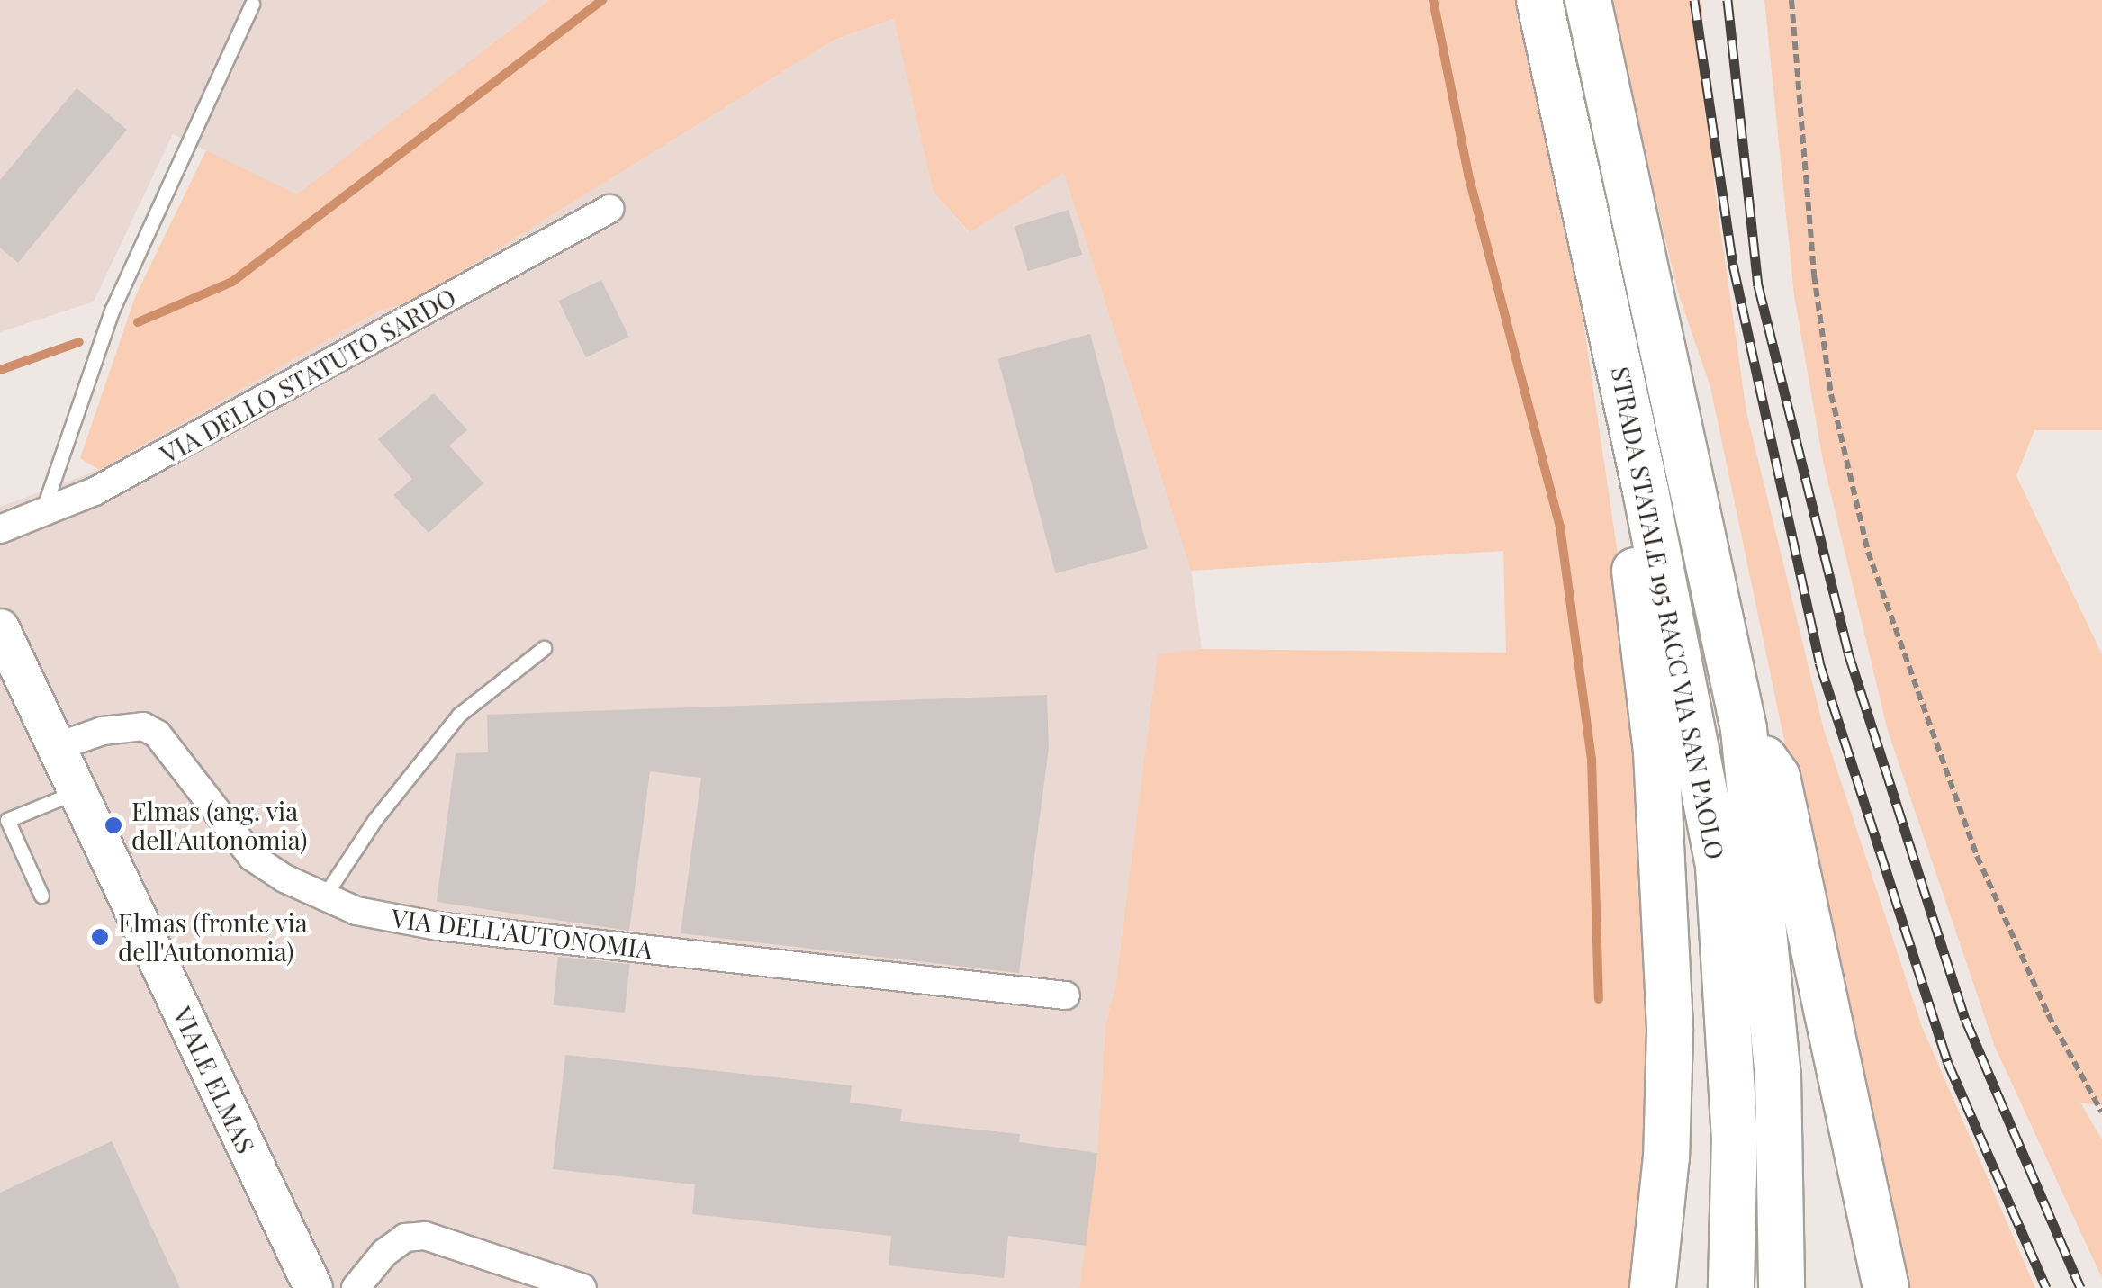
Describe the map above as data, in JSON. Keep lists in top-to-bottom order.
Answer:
{
  "streets": {
    "highway": ["STRADA STATALE 195 RACC VIA SAN PAOLO"],
    "main road": ["VIALE ELMAS"],
    "street": ["VIA DELLO STATUTO SARDO", "VIA DELL'AUTONOMIA"]
  },
  "crossings": [
    ["VIA DELL'AUTONOMIA", "VIALE ELMAS"]
  ],
  "places": ["Elmas (ang. via dell'Autonomia)", "Elmas (fronte via dell'Autonomia)"]
}
